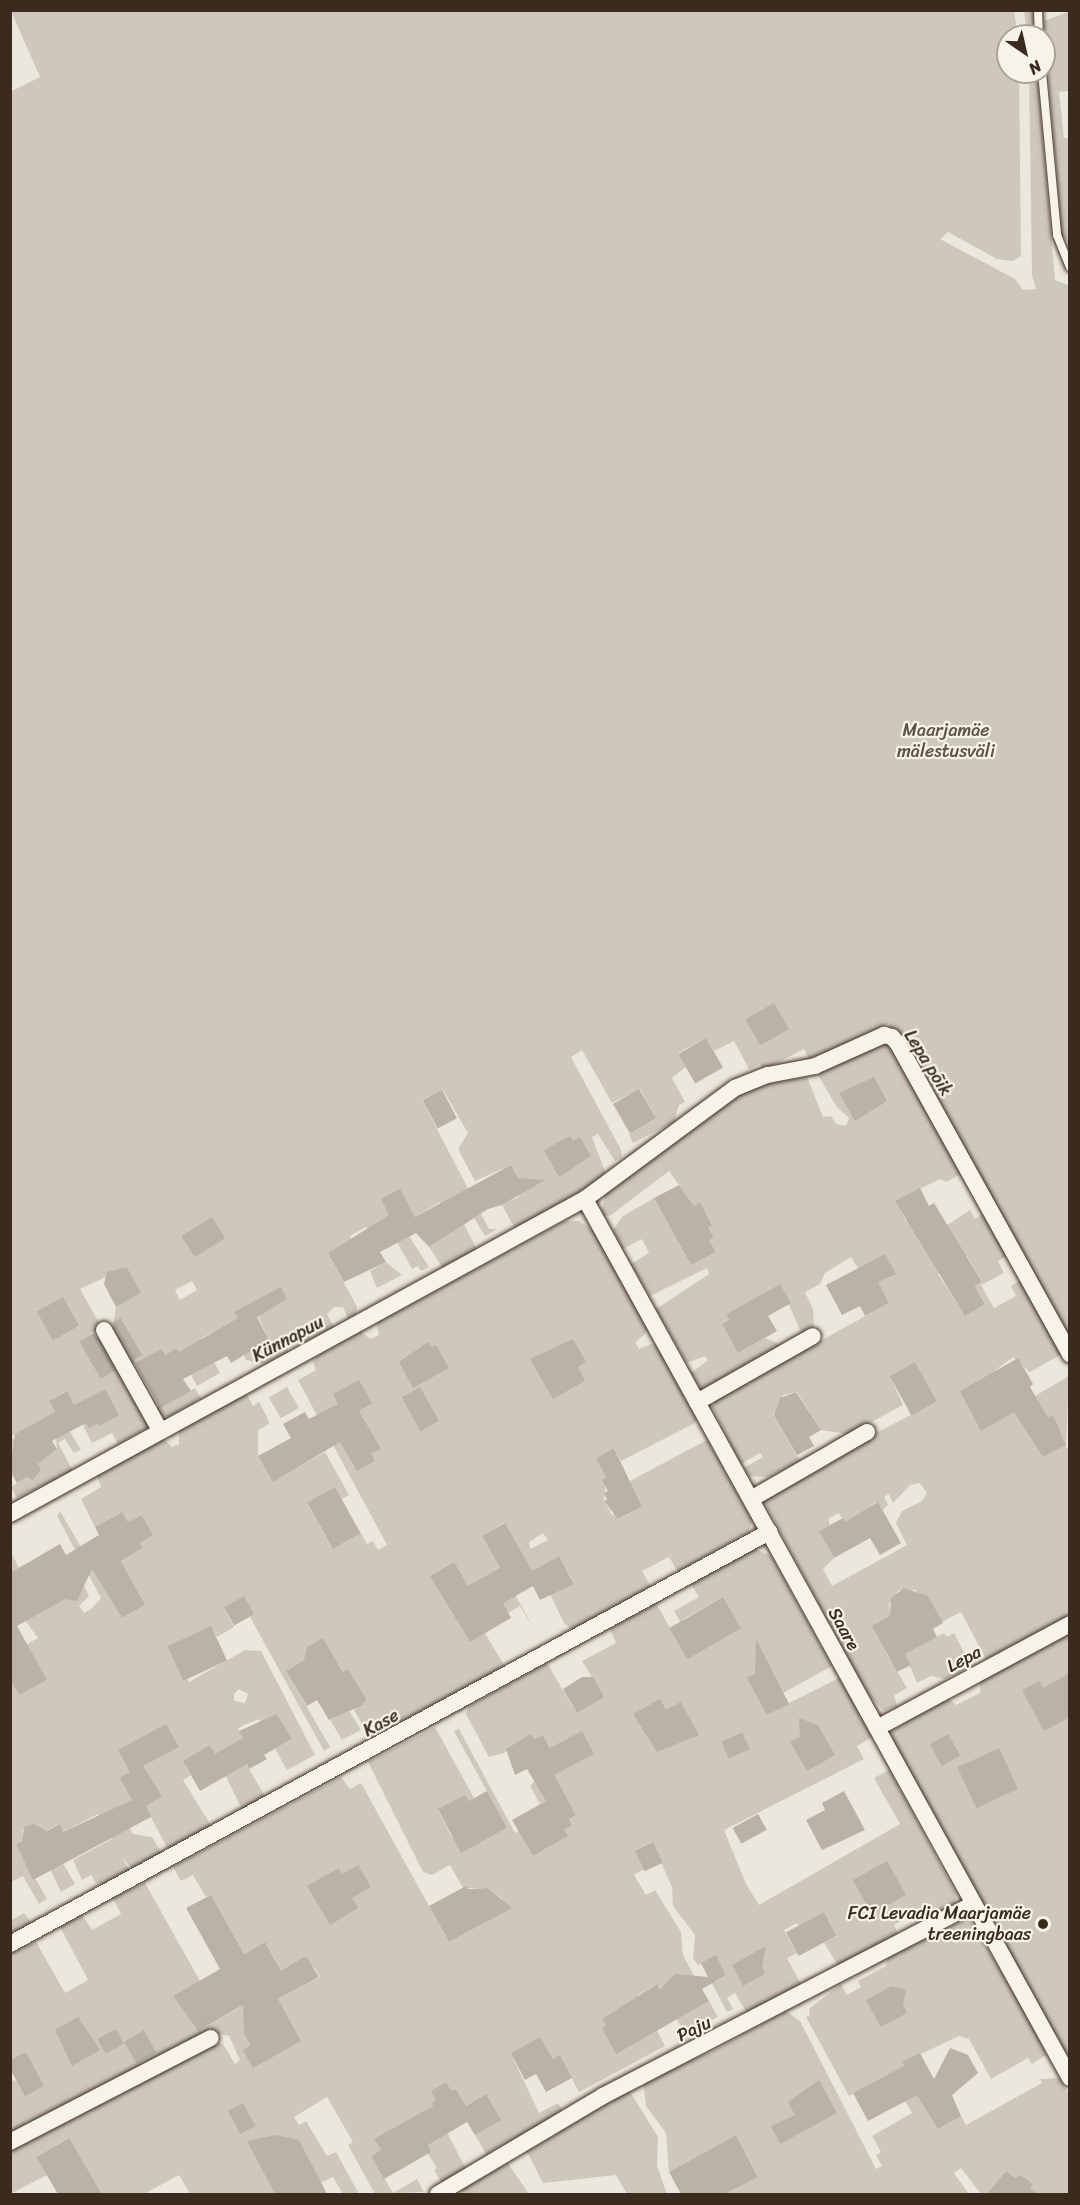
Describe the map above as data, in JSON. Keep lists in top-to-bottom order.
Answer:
{
  "streets": {
    "street": [
      "Lepa põik",
      "Künnapuu",
      "Saare",
      "Lepa",
      "Kase",
      "Paju"
    ]
  },
  "crossings": [
    ["Lepa põik", "Künnapuu"],
    ["Lepa põik", "Saare"],
    ["Künnapuu", "Saare"],
    ["Saare", "Lepa"],
    ["Saare", "Kase"],
    ["Saare", "Paju"]
  ],
  "parks": ["Maarjamäe mälestusväli"],
  "places": ["FCI Levadia Maarjamäe treeningbaas"],
  "north": "bottom right"
}
